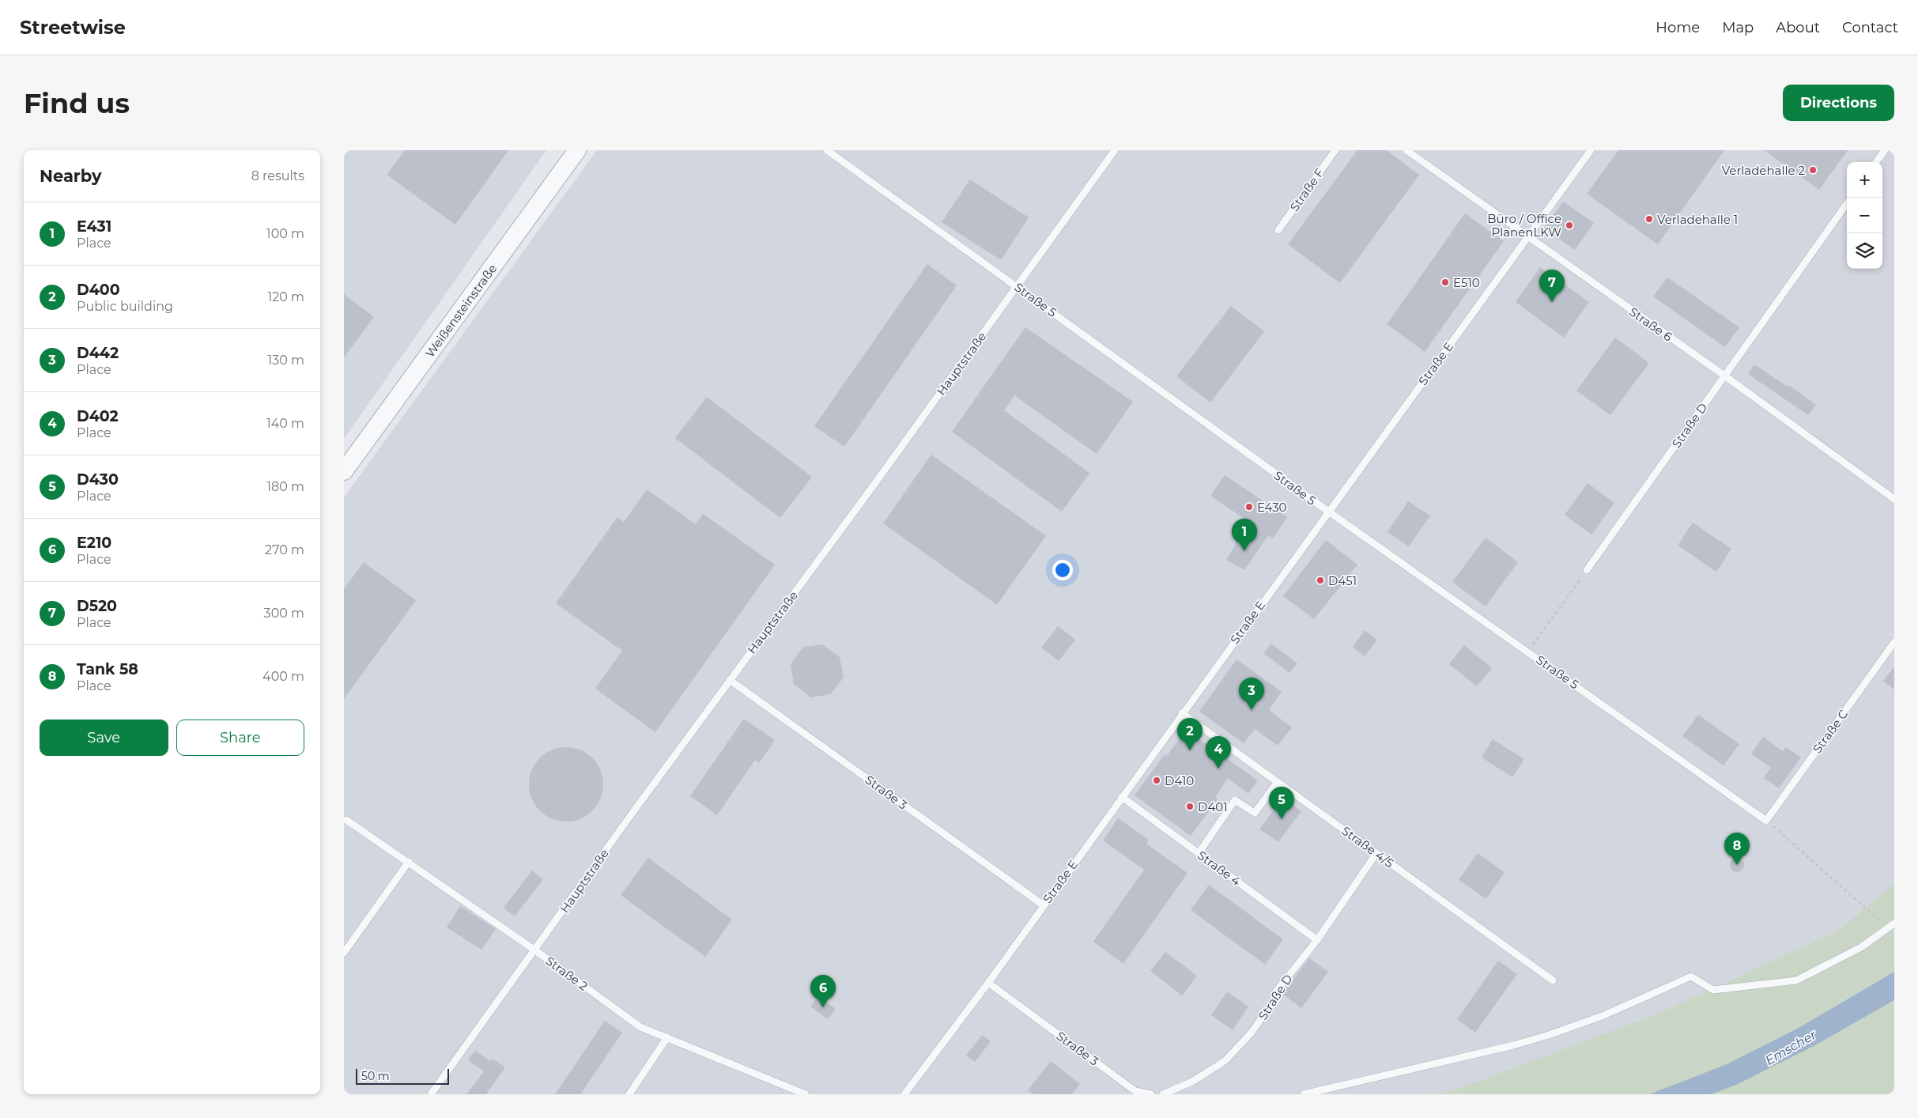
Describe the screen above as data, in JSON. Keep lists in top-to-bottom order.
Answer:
{
  "streets": {
    "street": ["Weißensteinstraße"],
    "lane": [
      "Straße F",
      "Straße 5",
      "Straße 6",
      "Hauptstraße",
      "Straße E",
      "Straße D",
      "Straße C",
      "Straße 3",
      "Straße 4/5",
      "Straße 4",
      "Straße 2"
    ]
  },
  "crossings": [
    ["Straße 5", "Hauptstraße"],
    ["Straße 5", "Straße E"],
    ["Straße 5", "Straße C"],
    ["Straße 6", "Straße E"],
    ["Straße 6", "Straße D"],
    ["Hauptstraße", "Straße 3"],
    ["Hauptstraße", "Straße 2"],
    ["Straße E", "Straße 3"],
    ["Straße E", "Straße 4/5"],
    ["Straße E", "Straße 4"],
    ["Straße D", "Straße 4/5"],
    ["Straße D", "Straße 4"]
  ],
  "water": ["Emscher"],
  "places": [
    "Verladehalle 2",
    "Verladehalle 1",
    "Büro / Office PlanenLKW",
    "E510",
    "E430",
    "D451",
    "D410",
    "D401"
  ],
  "scale_bar": "50 m",
  "page": {
    "header": "Streetwise",
    "nav": [
      "Home",
      "Map",
      "About",
      "Contact"
    ],
    "buttons": [
      "Directions",
      ["Save", "Share"]
    ],
    "title": "Find us",
    "heading": ["Nearby", "8 results"],
    "map_buttons": ["+", "−"],
    "list": [
      {
        "mark": "1",
        "name": "E431",
        "note": "Place",
        "value": "100 m"
      },
      {
        "mark": "2",
        "name": "D400",
        "note": "Public building",
        "value": "120 m"
      },
      {
        "mark": "3",
        "name": "D442",
        "note": "Place",
        "value": "130 m"
      },
      {
        "mark": "4",
        "name": "D402",
        "note": "Place",
        "value": "140 m"
      },
      {
        "mark": "5",
        "name": "D430",
        "note": "Place",
        "value": "180 m"
      },
      {
        "mark": "6",
        "name": "E210",
        "note": "Place",
        "value": "270 m"
      },
      {
        "mark": "7",
        "name": "D520",
        "note": "Place",
        "value": "300 m"
      },
      {
        "mark": "8",
        "name": "Tank 58",
        "note": "Place",
        "value": "400 m"
      }
    ],
    "pins": [
      "7",
      "1",
      "3",
      "2",
      "4",
      "5",
      "8",
      "6"
    ],
    "scale": "50 m"
  }
}
